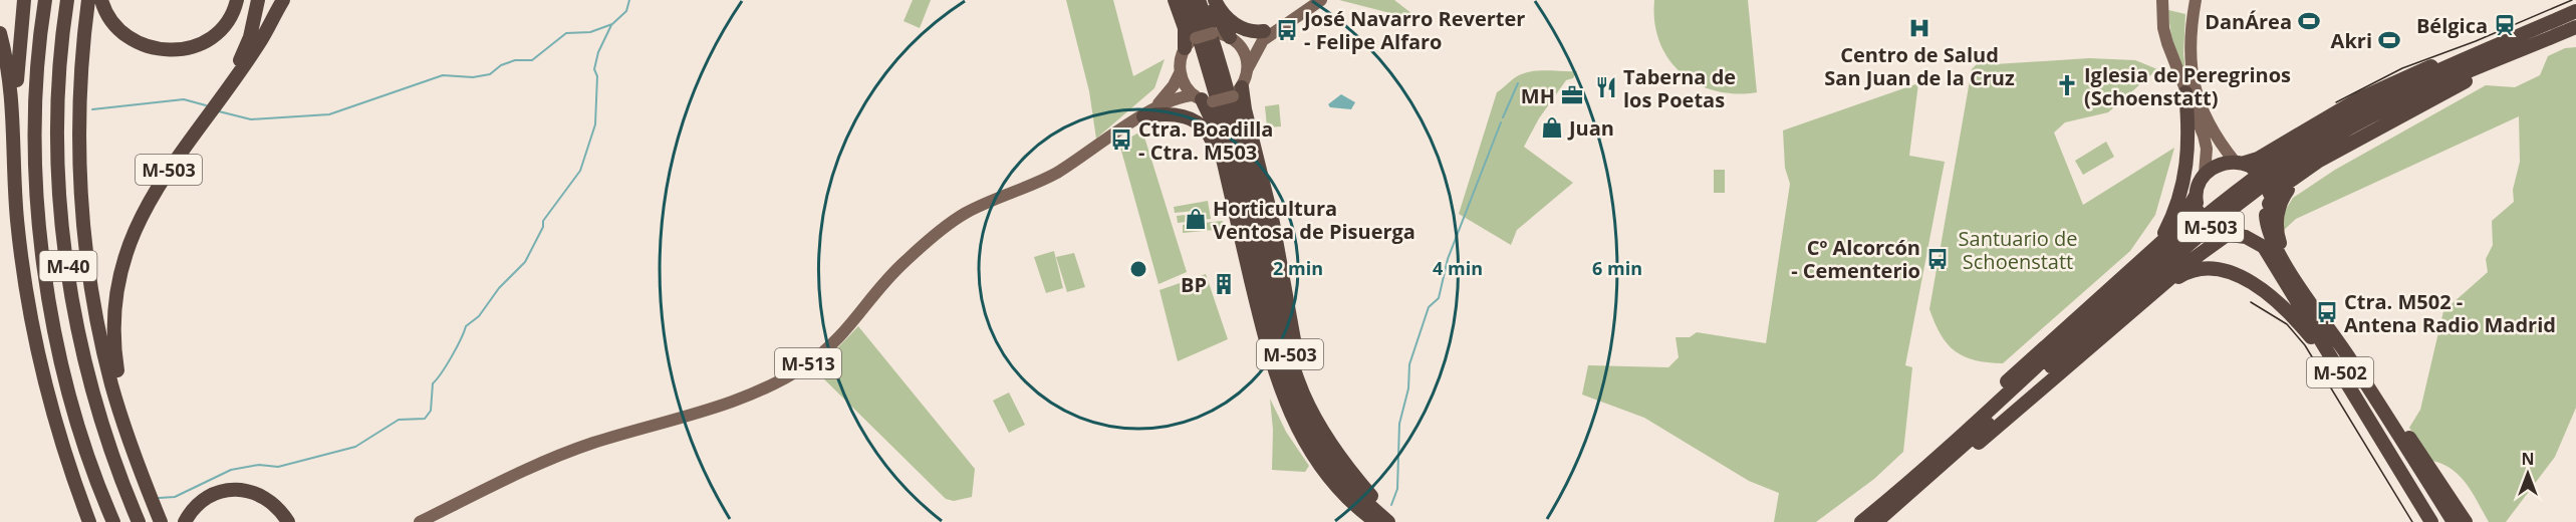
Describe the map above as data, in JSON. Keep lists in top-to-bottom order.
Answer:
{
  "streets": {
    "highway": ["M-503", "M-40", "M-502"],
    "main road": ["M-513"]
  },
  "crossings": [
    ["M-503", "M-502"]
  ],
  "parks": ["Santuario de Schoenstatt"],
  "places": {
    "sports": ["DanÁrea", "Akri"],
    "station": ["Bélgica"],
    "hospital": ["Centro de Salud San Juan de la Cruz"],
    "bus stop": [
      "José Navarro Reverter - Felipe Alfaro",
      "Ctra. Boadilla - Ctra. M503",
      "Cº Alcorcón - Cementerio",
      "Ctra. M502 - Antena Radio Madrid"
    ],
    "church": ["Iglesia de Peregrinos (Schoenstatt)"],
    "restaurant": ["Taberna de los Poetas"],
    "office": ["MH"],
    "shop": ["Juan", "Horticultura Ventosa de Pisuerga"],
    "building": ["BP"]
  },
  "north": "top",
  "rings": ["2 min", "4 min", "6 min"]
}
